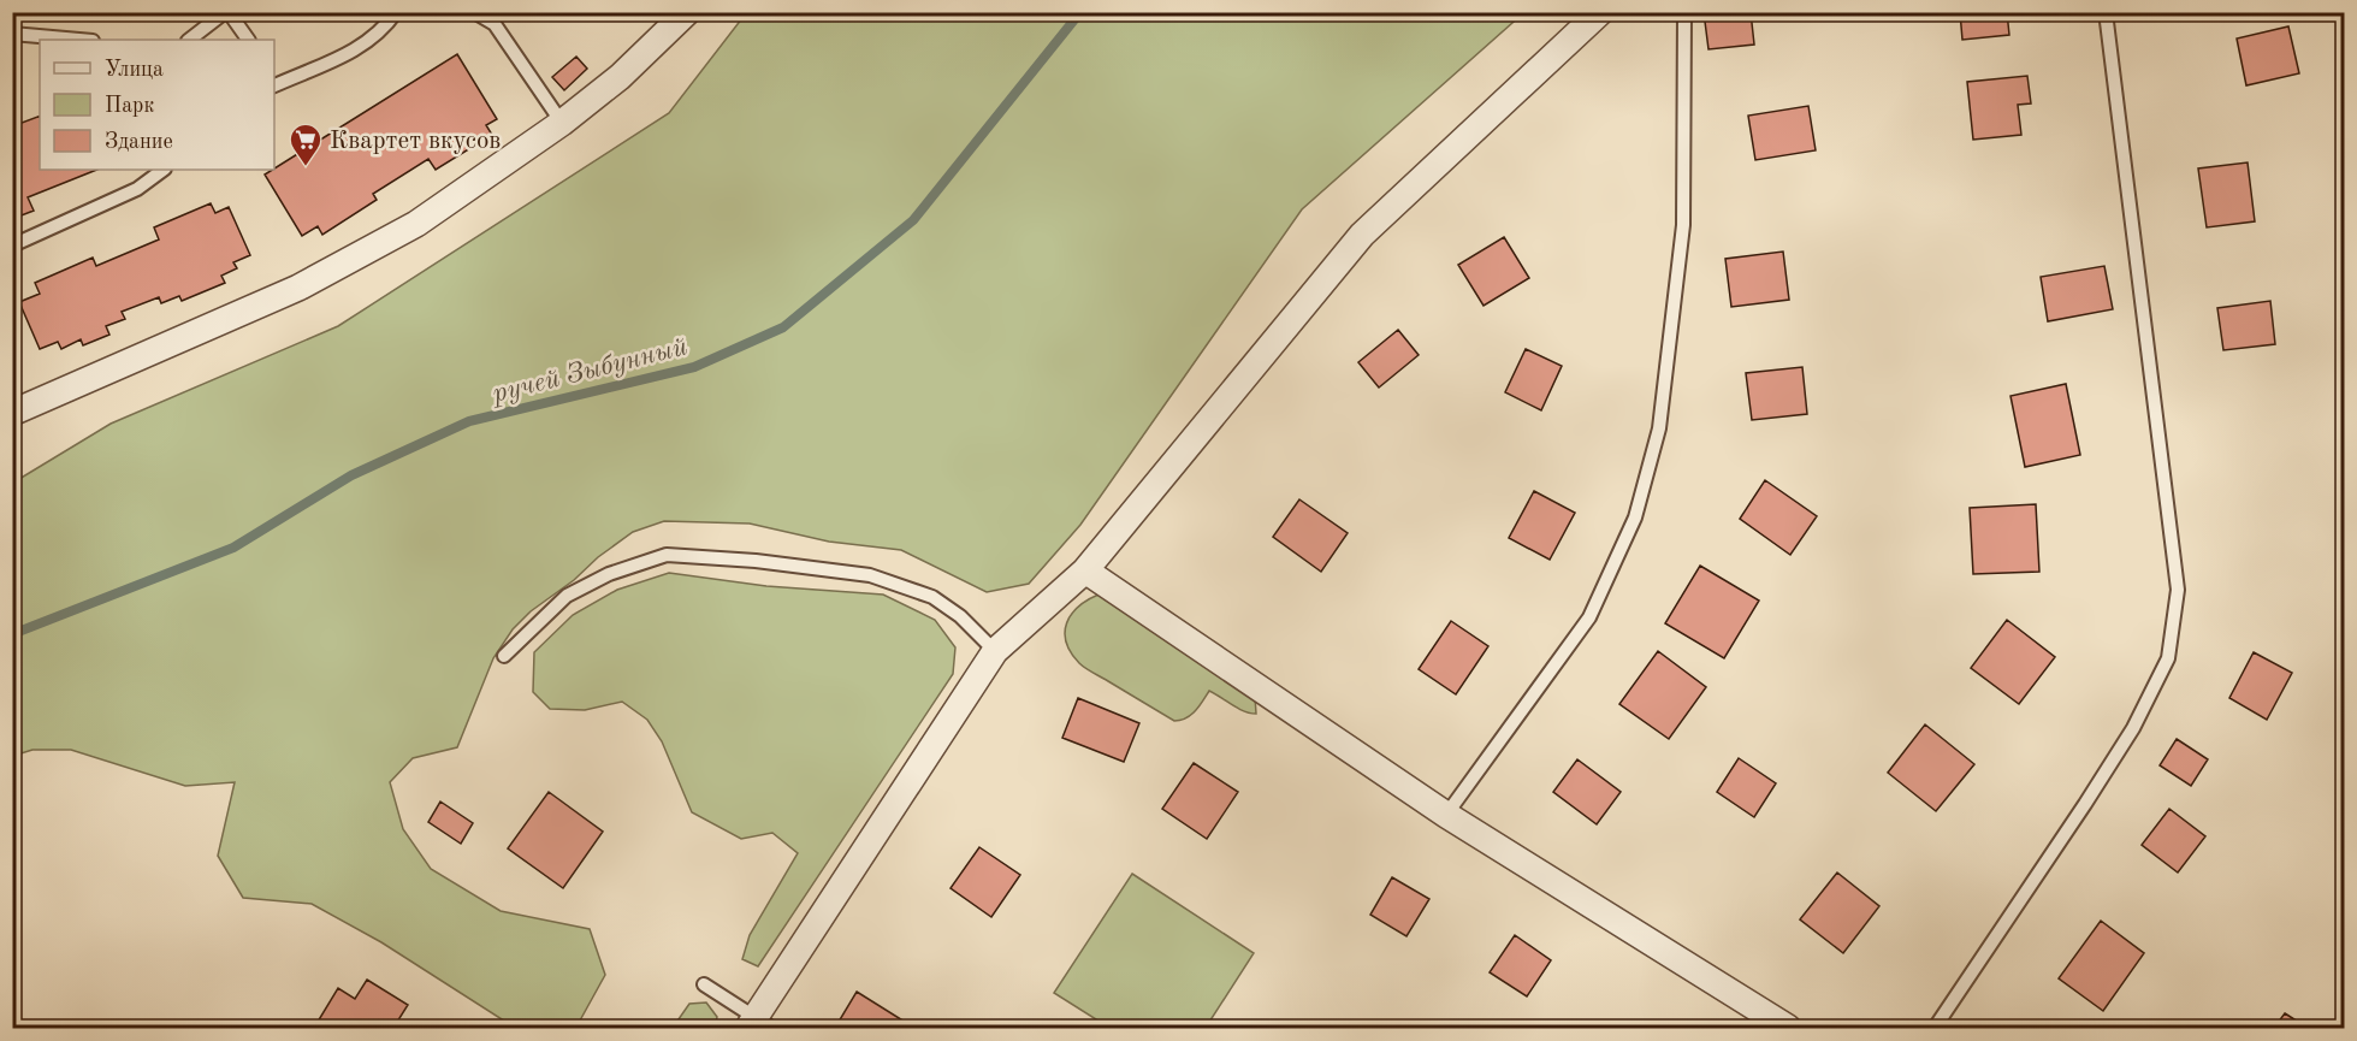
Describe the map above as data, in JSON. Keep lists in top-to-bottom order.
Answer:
{
  "water": ["ручей Зыбунный"],
  "places": {
    "supermarket": ["Квартет вкусов"]
  },
  "legend": ["Улица", "Парк", "Здание"]
}
